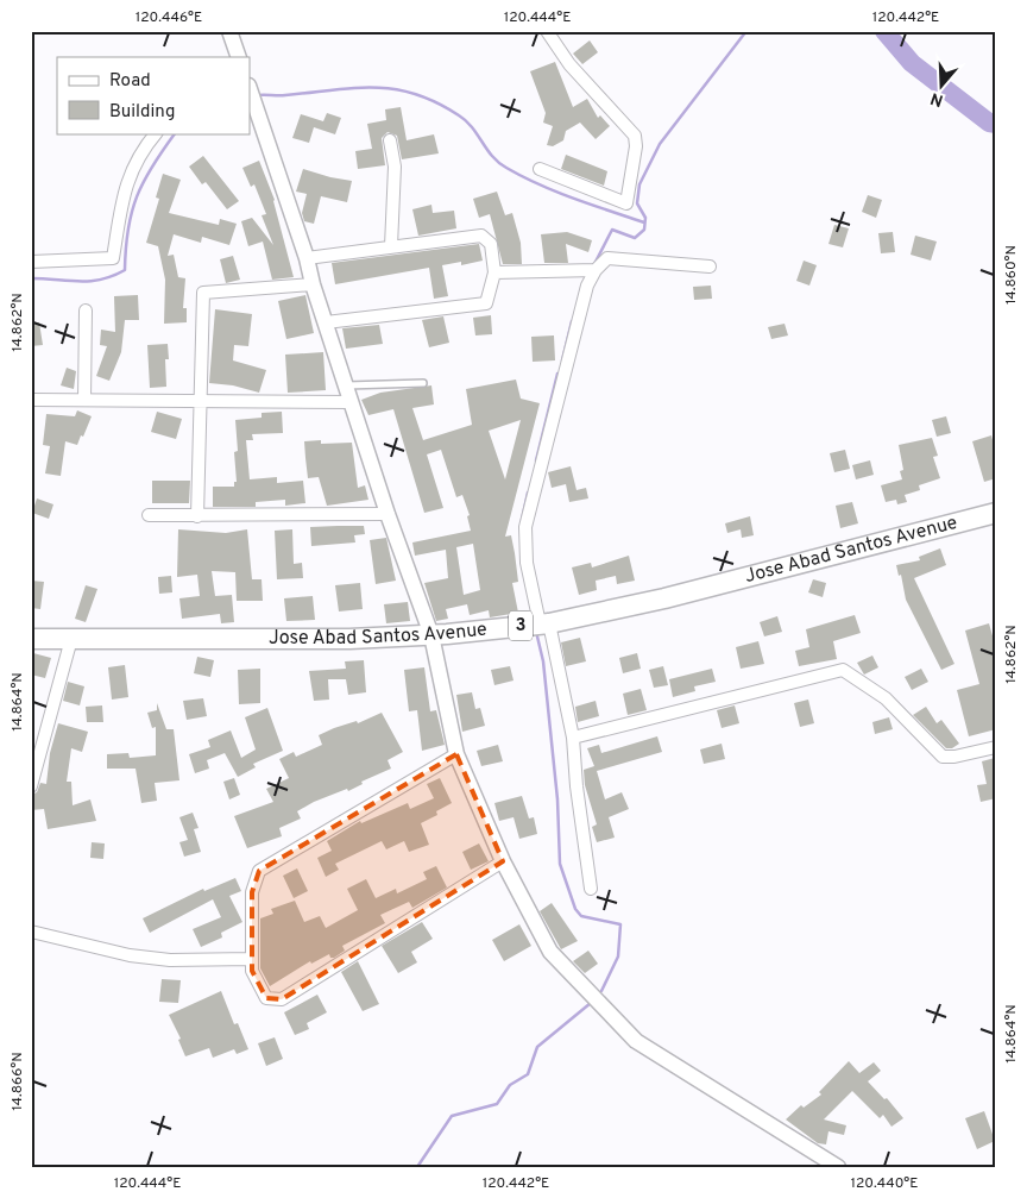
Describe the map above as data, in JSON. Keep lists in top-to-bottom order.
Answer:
{
  "streets": {
    "highway": ["Jose Abad Santos Avenue", "3"]
  },
  "legend": ["Road", "Building"],
  "north": "bottom",
  "coordinates": [
    "120.446°E",
    "120.444°E",
    "120.442°E",
    "14.860°N",
    "14.862°N",
    "14.864°N",
    "14.866°N",
    "120.440°E"
  ]
}
